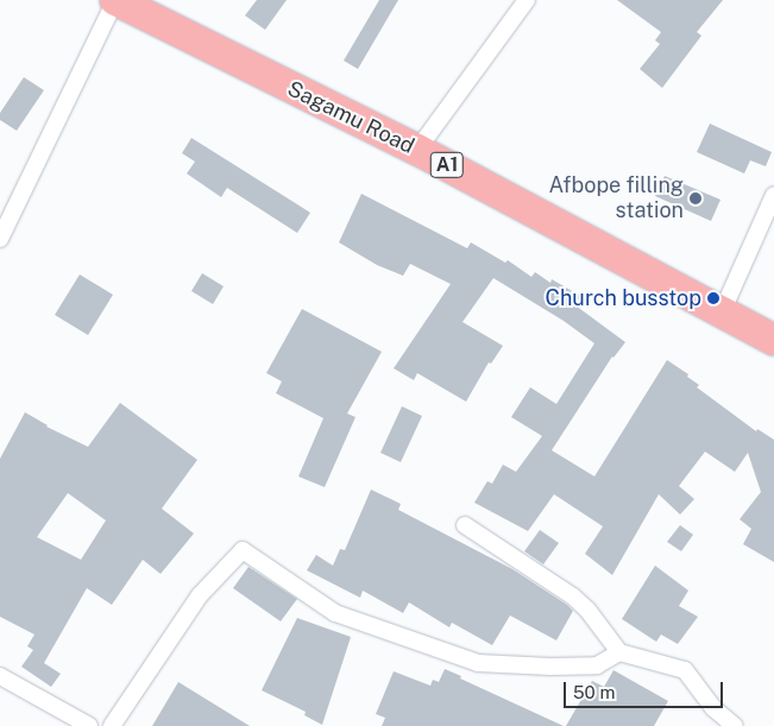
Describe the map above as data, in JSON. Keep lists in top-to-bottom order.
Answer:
{
  "streets": {
    "highway": ["Sagamu Road", "A1"]
  },
  "places": ["Afbope filling station", "Church busstop"],
  "scale_bar": "50 m"
}
